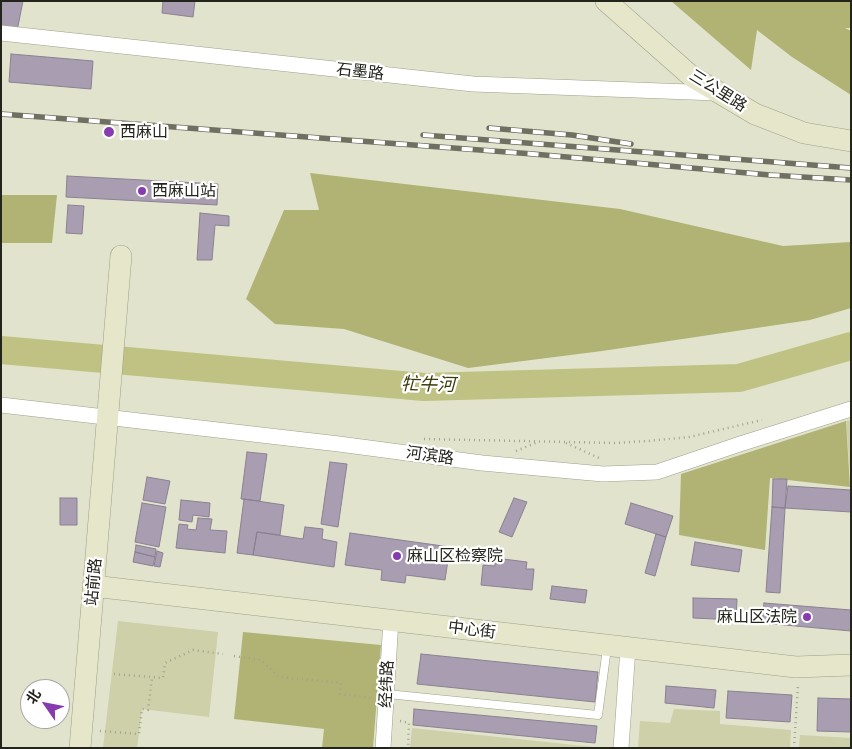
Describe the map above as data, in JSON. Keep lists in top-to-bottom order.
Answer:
{
  "streets": {
    "street": [
      "石墨路",
      "三公里路",
      "河滨路",
      "站前路",
      "中心街",
      "经纬路"
    ]
  },
  "crossings": [
    ["石墨路", "三公里路"],
    ["河滨路", "站前路"],
    ["站前路", "中心街"],
    ["中心街", "经纬路"]
  ],
  "water": ["牤牛河"],
  "places": [
    "西麻山",
    "西麻山站",
    "麻山区检察院",
    "麻山区法院"
  ],
  "north": "top left"
}
